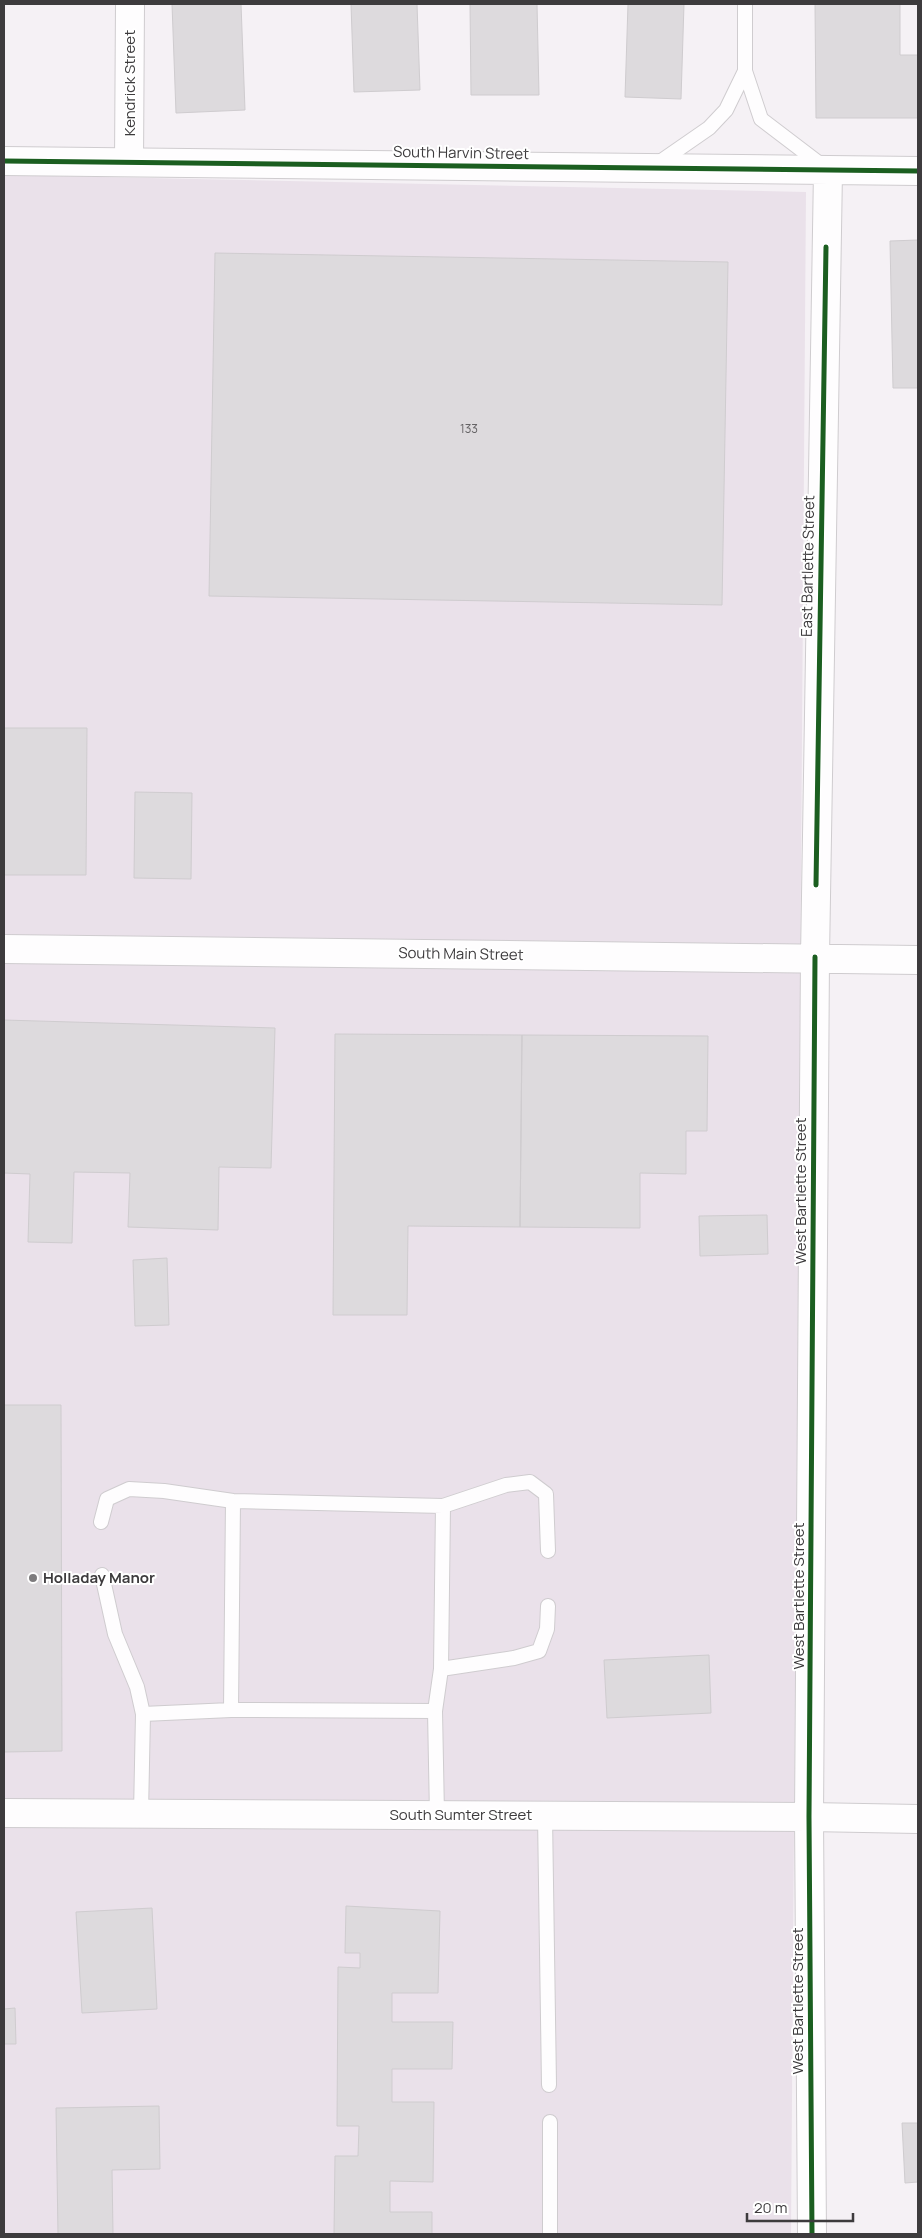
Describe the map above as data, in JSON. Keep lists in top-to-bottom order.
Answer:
{
  "streets": {
    "street": [
      "Kendrick Street",
      "South Harvin Street",
      "East Bartlette Street",
      "South Main Street",
      "West Bartlette Street",
      "South Sumter Street"
    ]
  },
  "crossings": [
    ["Kendrick Street", "South Harvin Street"],
    ["South Harvin Street", "East Bartlette Street"],
    ["East Bartlette Street", "South Main Street"],
    ["East Bartlette Street", "West Bartlette Street"],
    ["South Main Street", "West Bartlette Street"],
    ["West Bartlette Street", "South Sumter Street"]
  ],
  "places": ["Holladay Manor"],
  "house_numbers": ["133"],
  "scale_bar": "20 m"
}
